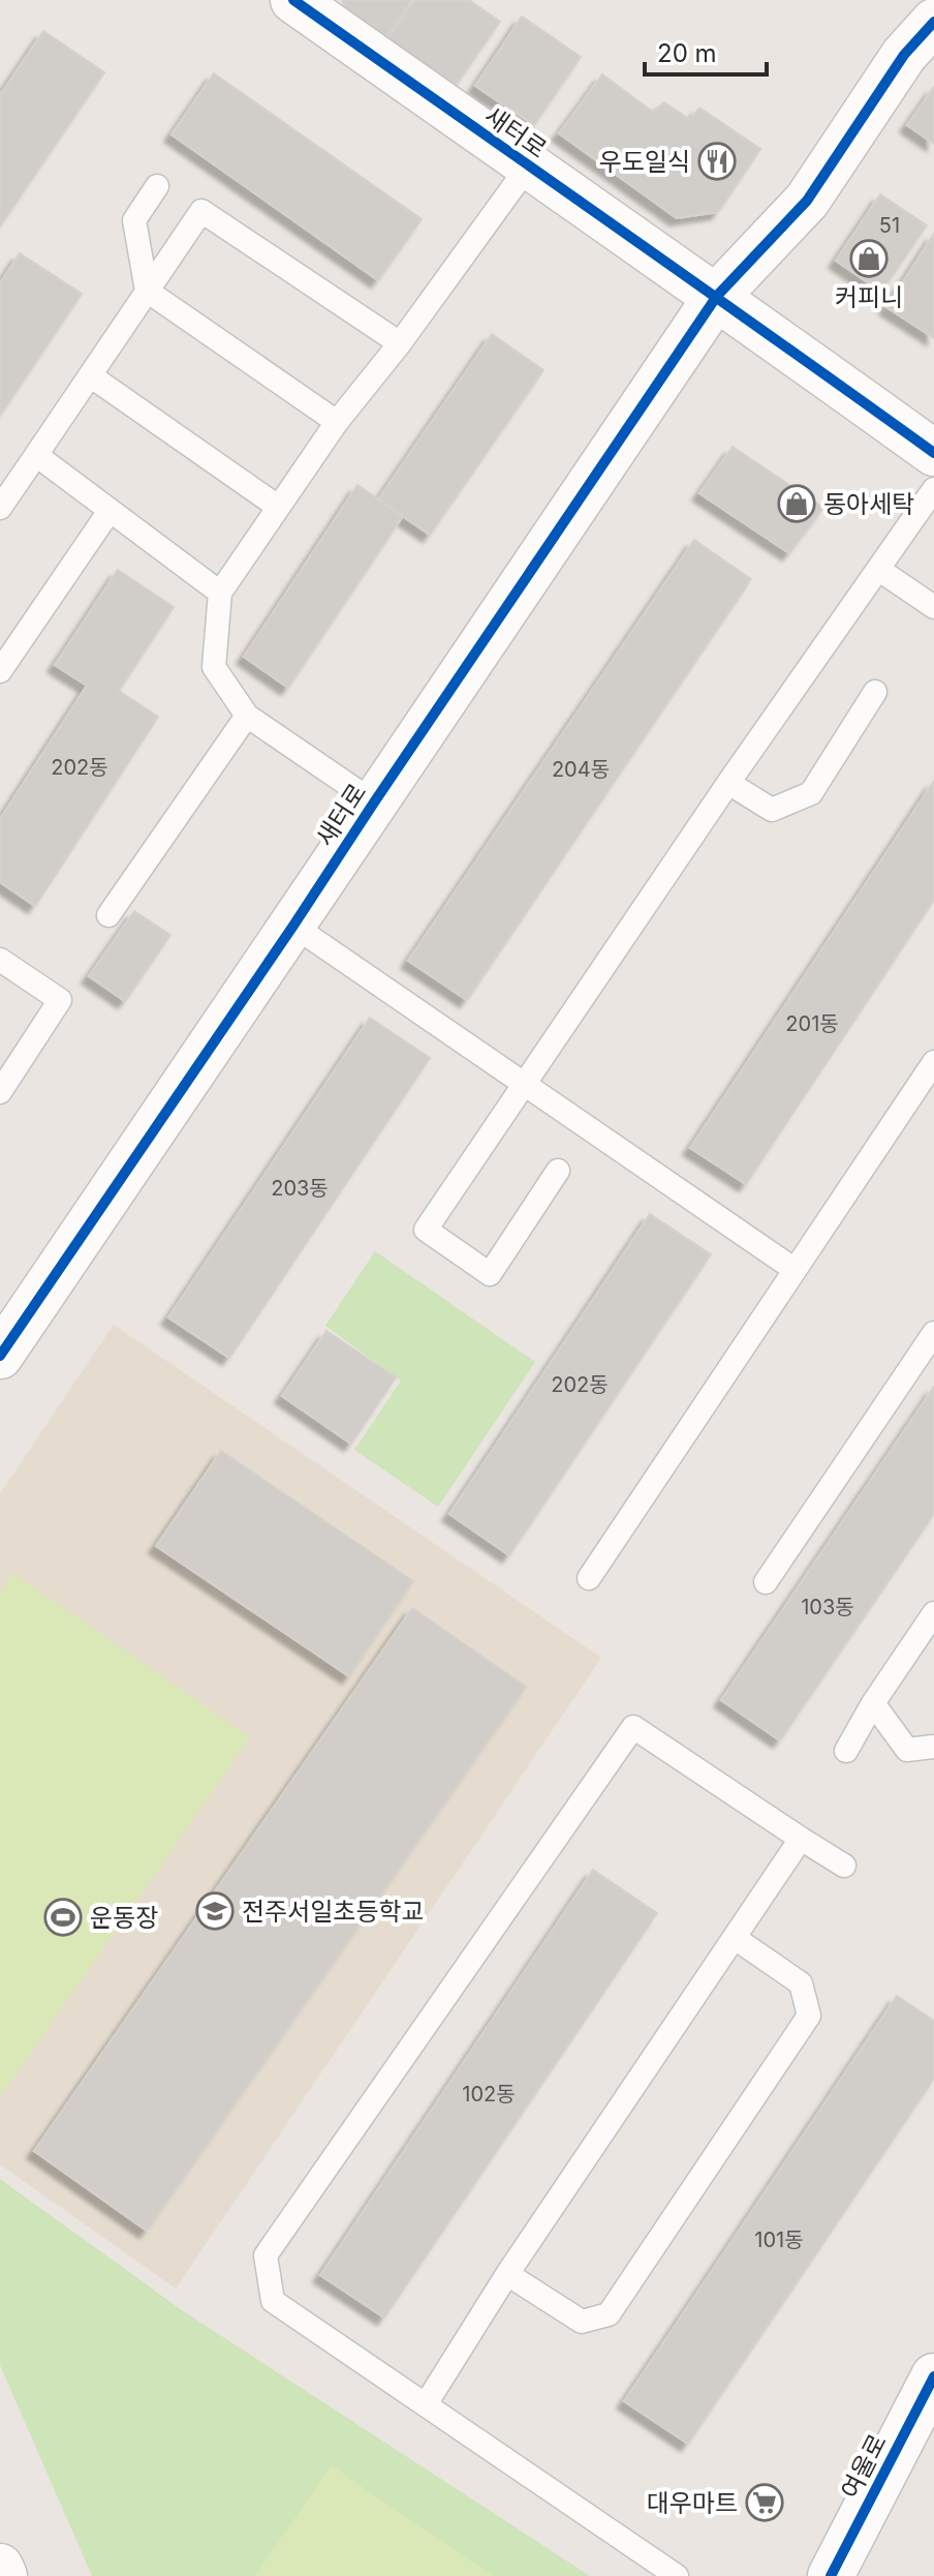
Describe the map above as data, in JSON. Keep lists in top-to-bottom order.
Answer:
{
  "streets": {
    "street": ["새터로", "여울로"]
  },
  "places": {
    "restaurant": ["우도일식"],
    "shop": ["커피니", "동아세탁"],
    "school or university": ["전주서일초등학교"],
    "sports": ["운동장"],
    "supermarket": ["대우마트"]
  },
  "house_numbers": [
    "51",
    "202동",
    "204동",
    "201동",
    "203동",
    "202동",
    "103동",
    "102동",
    "101동"
  ],
  "scale_bar": "20 m"
}
